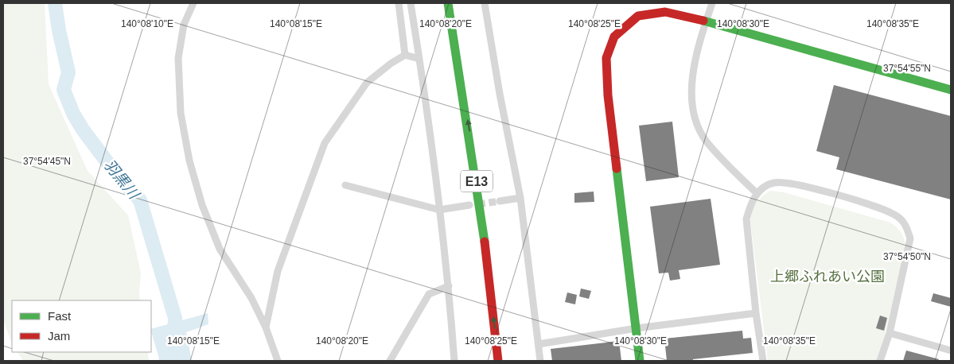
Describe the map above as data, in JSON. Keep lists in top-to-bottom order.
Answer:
{
  "streets": {
    "main road": ["E13"]
  },
  "water": ["羽黒川"],
  "parks": ["上郷ふれあい公園"],
  "legend": ["Fast", "Jam"],
  "coordinates": [
    "140°08'10\"E",
    "140°08'15\"E",
    "140°08'20\"E",
    "140°08'25\"E",
    "140°08'30\"E",
    "140°08'35\"E",
    "37°54'55\"N",
    "37°54'45\"N",
    "37°54'50\"N"
  ]
}
